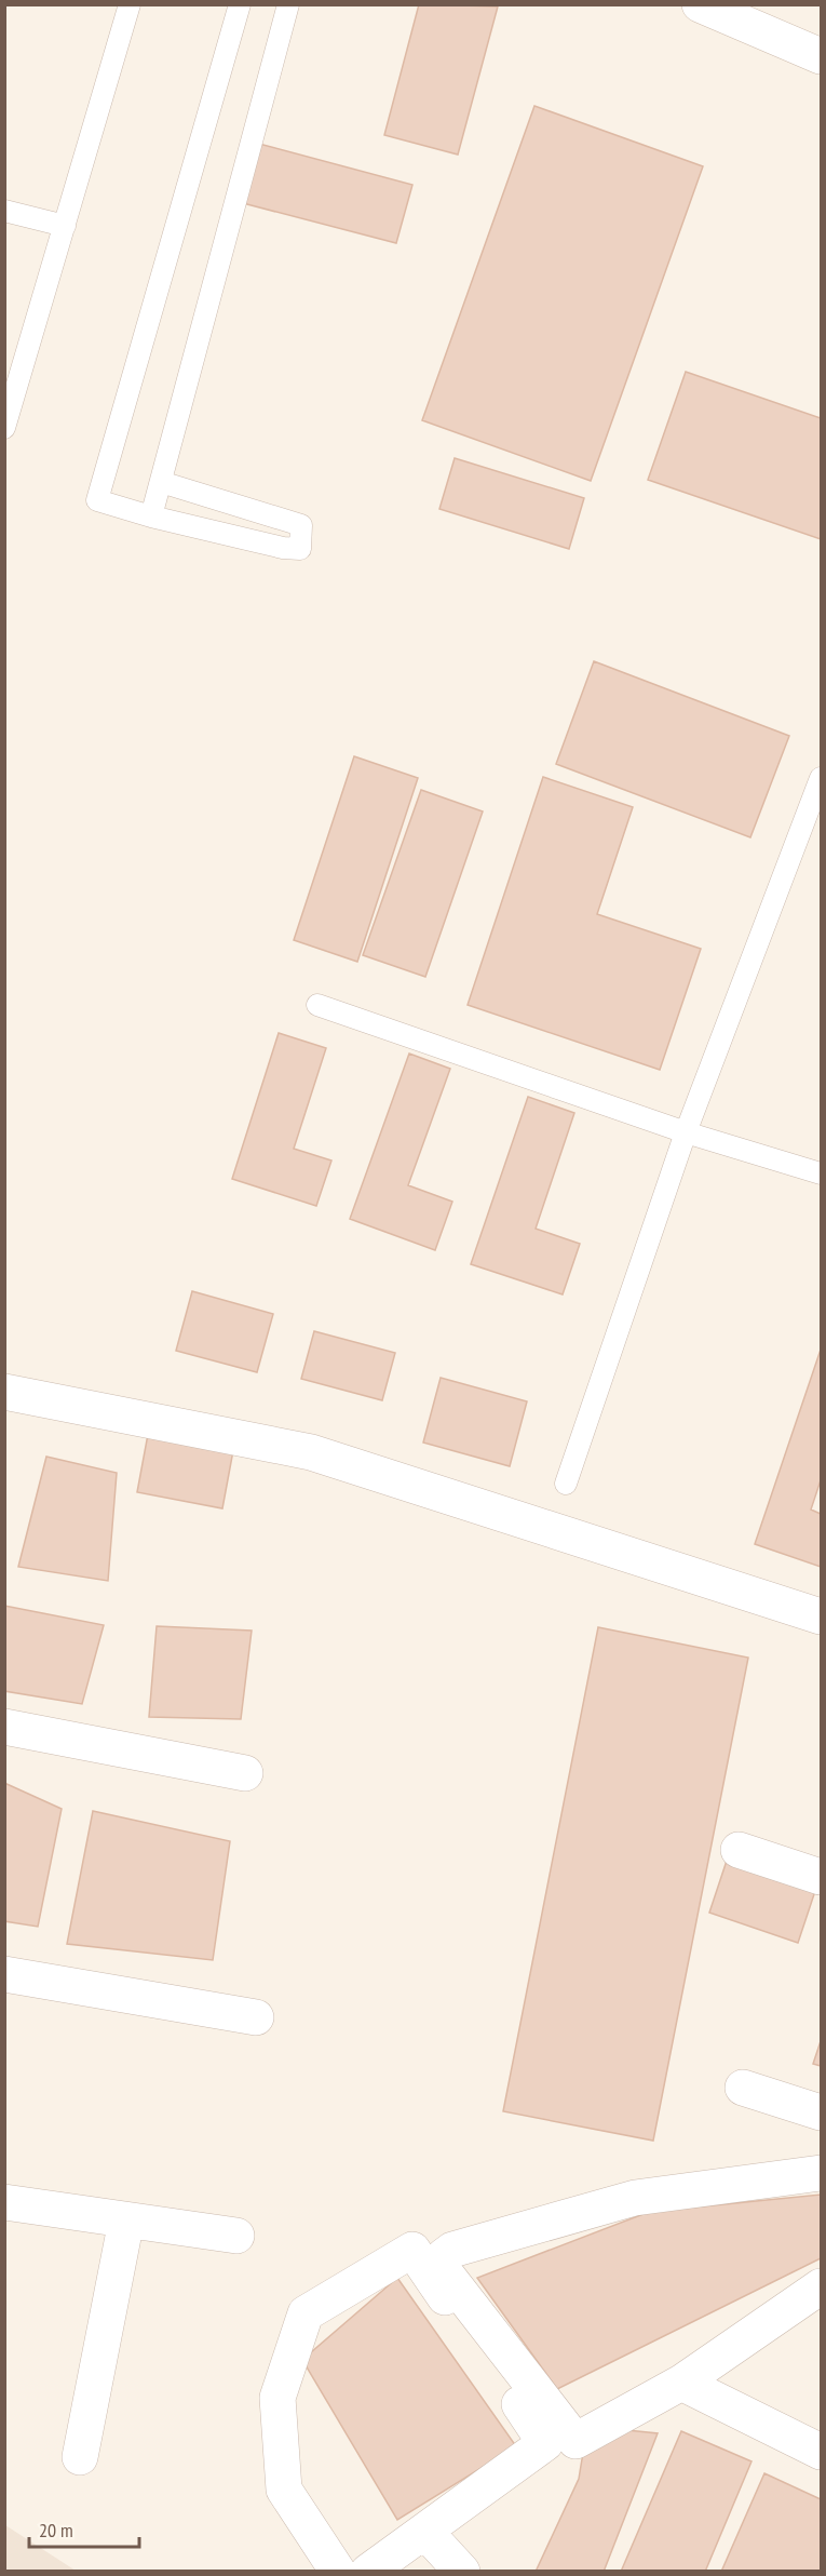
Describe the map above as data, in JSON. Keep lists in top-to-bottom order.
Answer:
{
  "scale_bar": "20 m"
}
